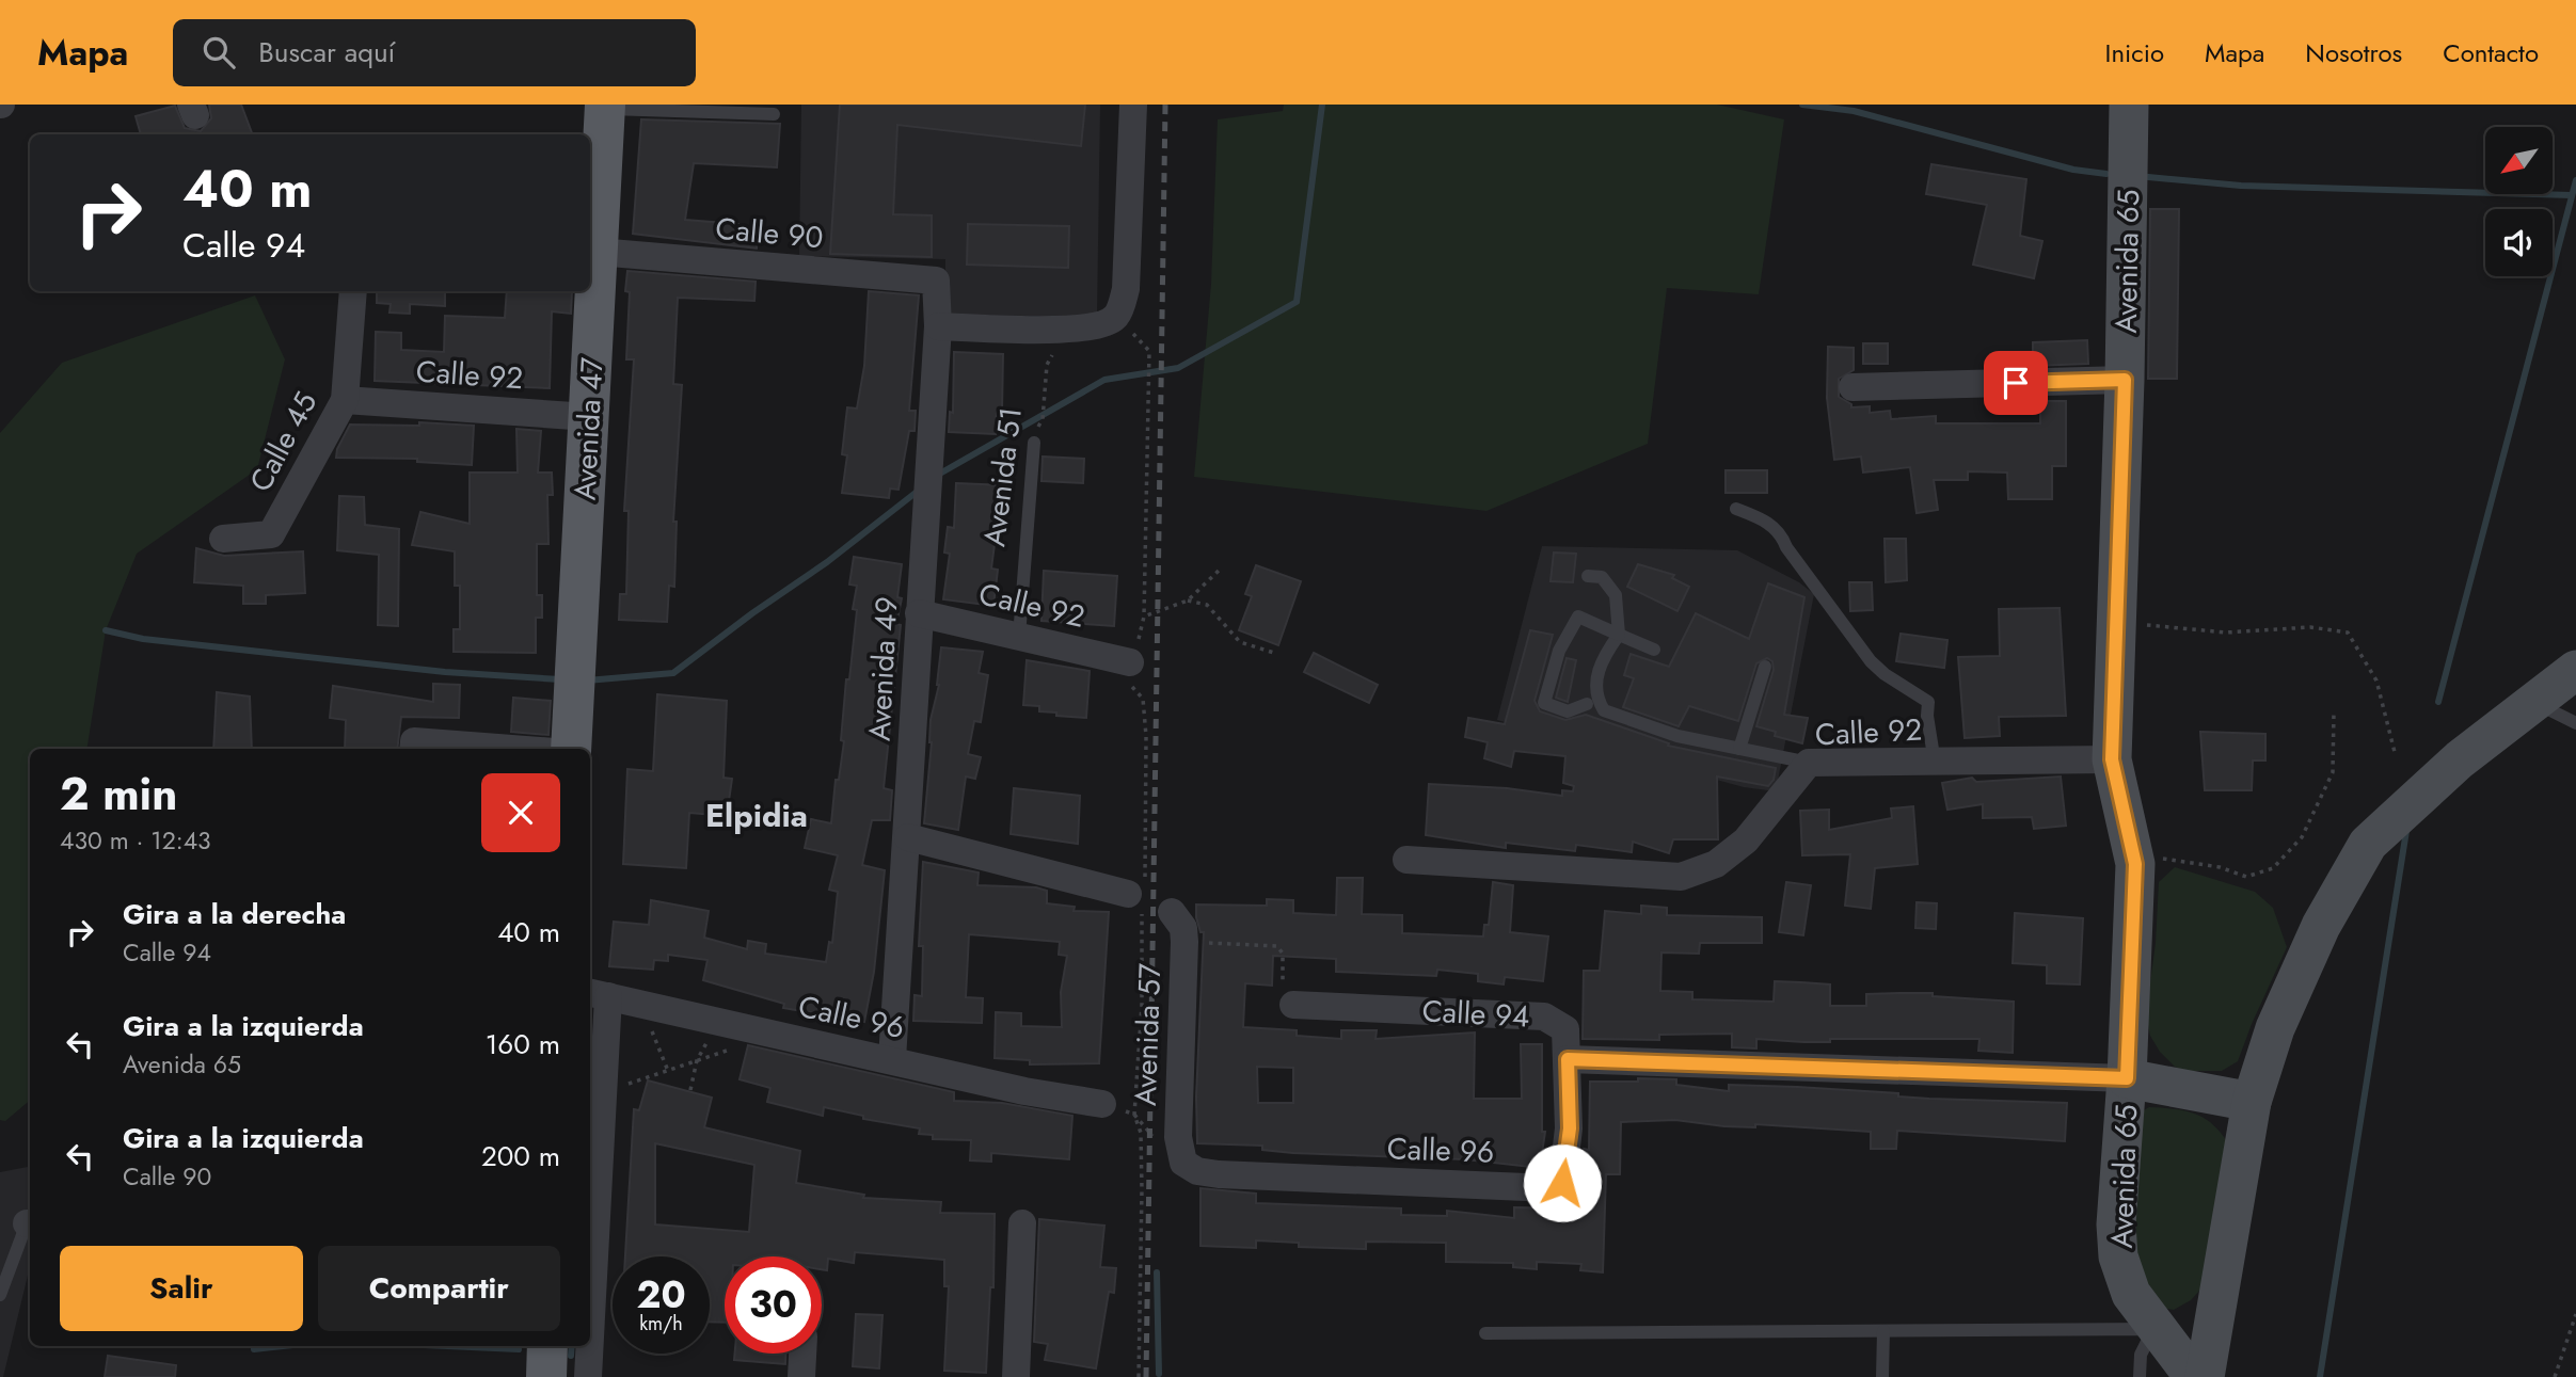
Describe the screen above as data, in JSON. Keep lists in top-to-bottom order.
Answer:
{
  "streets": {
    "main road": ["Avenida 47"],
    "street": [
      "Calle 90",
      "Avenida 65",
      "Calle 92",
      "Calle 45",
      "Avenida 49",
      "Calle 94",
      "Calle 96",
      "Avenida 57"
    ],
    "lane": ["Avenida 51"]
  },
  "crossings": [
    ["Calle 90", "Avenida 47"],
    ["Calle 90", "Avenida 49"],
    ["Avenida 65", "Calle 92"],
    ["Calle 92", "Avenida 47"],
    ["Calle 92", "Calle 45"],
    ["Calle 92", "Avenida 51"],
    ["Calle 92", "Avenida 49"],
    ["Avenida 49", "Calle 96"],
    ["Calle 94", "Calle 96"],
    ["Calle 96", "Avenida 57"]
  ],
  "districts": ["Elpidia"],
  "north": "bottom left",
  "page": {
    "header": "Mapa",
    "search": "Buscar aquí",
    "nav": [
      "Inicio",
      "Mapa",
      "Nosotros",
      "Contacto"
    ],
    "turn": ["40 m", "Calle 94"],
    "heading": ["2 min", "430 m · 12:43"],
    "list": [
      {
        "name": "Gira a la derecha",
        "note": "Calle 94",
        "value": "40 m"
      },
      {
        "name": "Gira a la izquierda",
        "note": "Avenida 65",
        "value": "160 m"
      },
      {
        "name": "Gira a la izquierda",
        "note": "Calle 90",
        "value": "200 m"
      }
    ],
    "buttons": ["Salir", "Compartir"],
    "speed": "20 km/h",
    "limit": "30"
  }
}
